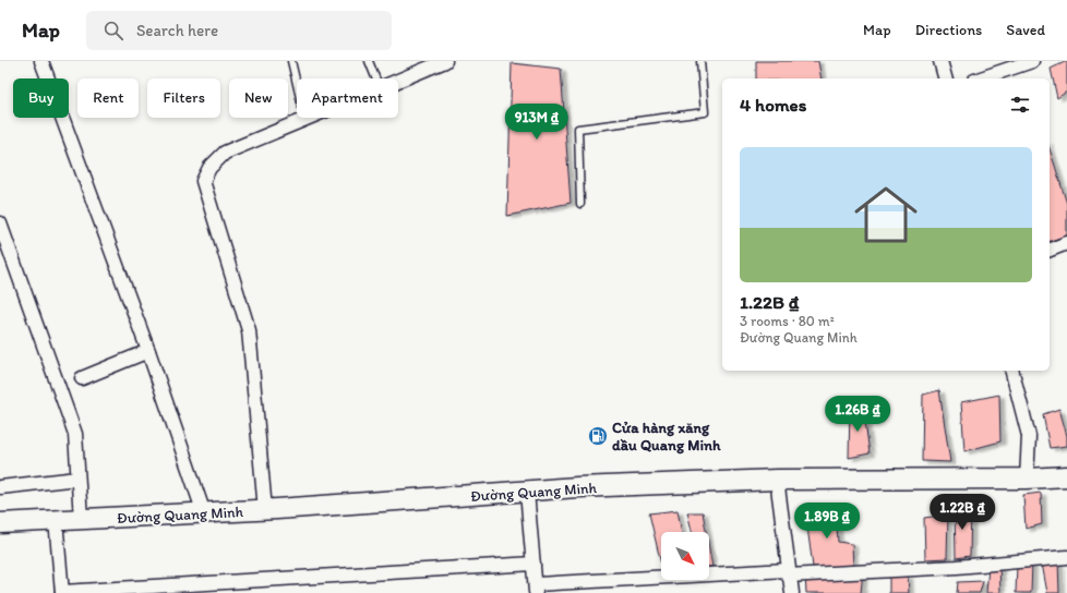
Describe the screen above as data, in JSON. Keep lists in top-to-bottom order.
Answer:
{
  "streets": {
    "street": ["Đường Quang Minh"]
  },
  "places": {
    "fuel station": ["Cửa hàng xăng dầu Quang Minh"]
  },
  "north": "bottom right",
  "page": {
    "header": "Map",
    "search": "Search here",
    "nav": ["Map", "Directions", "Saved"],
    "chip": [
      "Buy",
      "Rent",
      "Filters",
      "New",
      "Apartment"
    ],
    "heading": "4 homes",
    "price": [
      "913M ₫",
      "1.26B ₫",
      "1.22B ₫",
      "1.89B ₫"
    ],
    "list": [
      {
        "name": "1.22B ₫",
        "note": "3 rooms · 80 m² · Đường Quang Minh"
      }
    ]
  }
}
